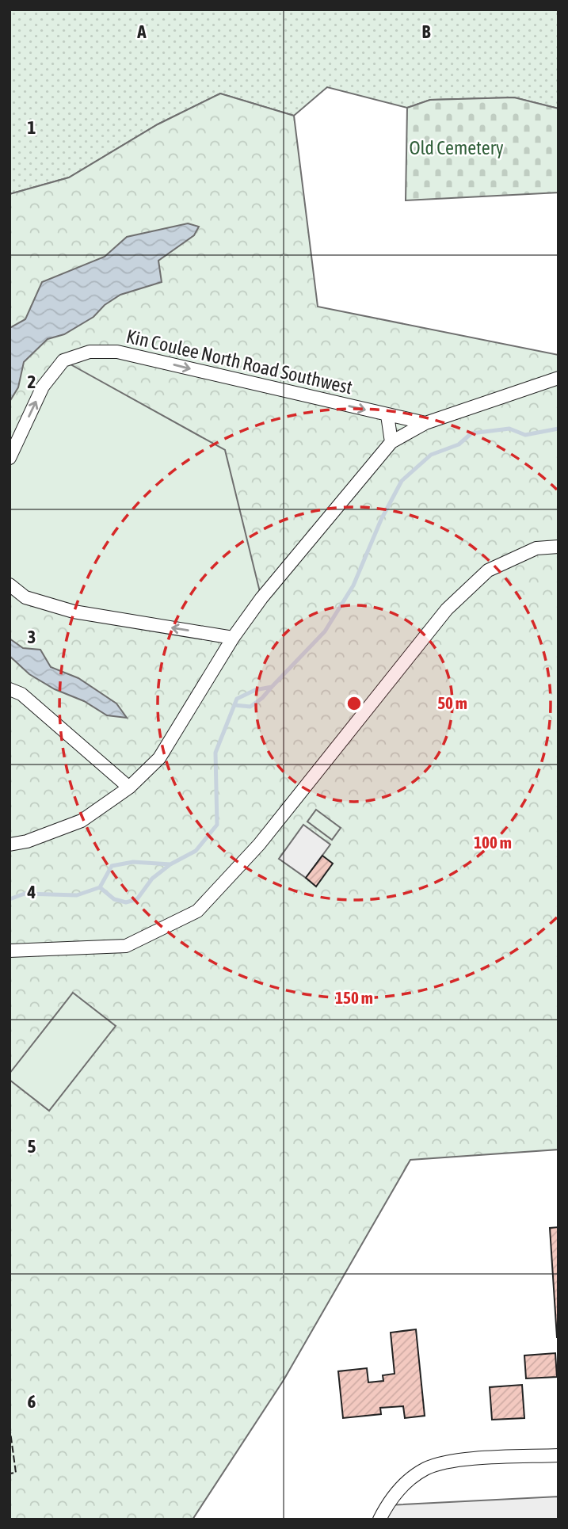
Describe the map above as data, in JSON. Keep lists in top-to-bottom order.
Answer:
{
  "streets": {
    "street": ["Kin Coulee North Road Southwest"]
  },
  "one_way": ["Kin Coulee North Road Southwest"],
  "parks": ["Old Cemetery"],
  "grid": {
    "columns": ["A", "B"],
    "rows": [
      "1",
      "2",
      "3",
      "4",
      "5",
      "6"
    ]
  },
  "rings": ["50 m", "100 m", "150 m"]
}
